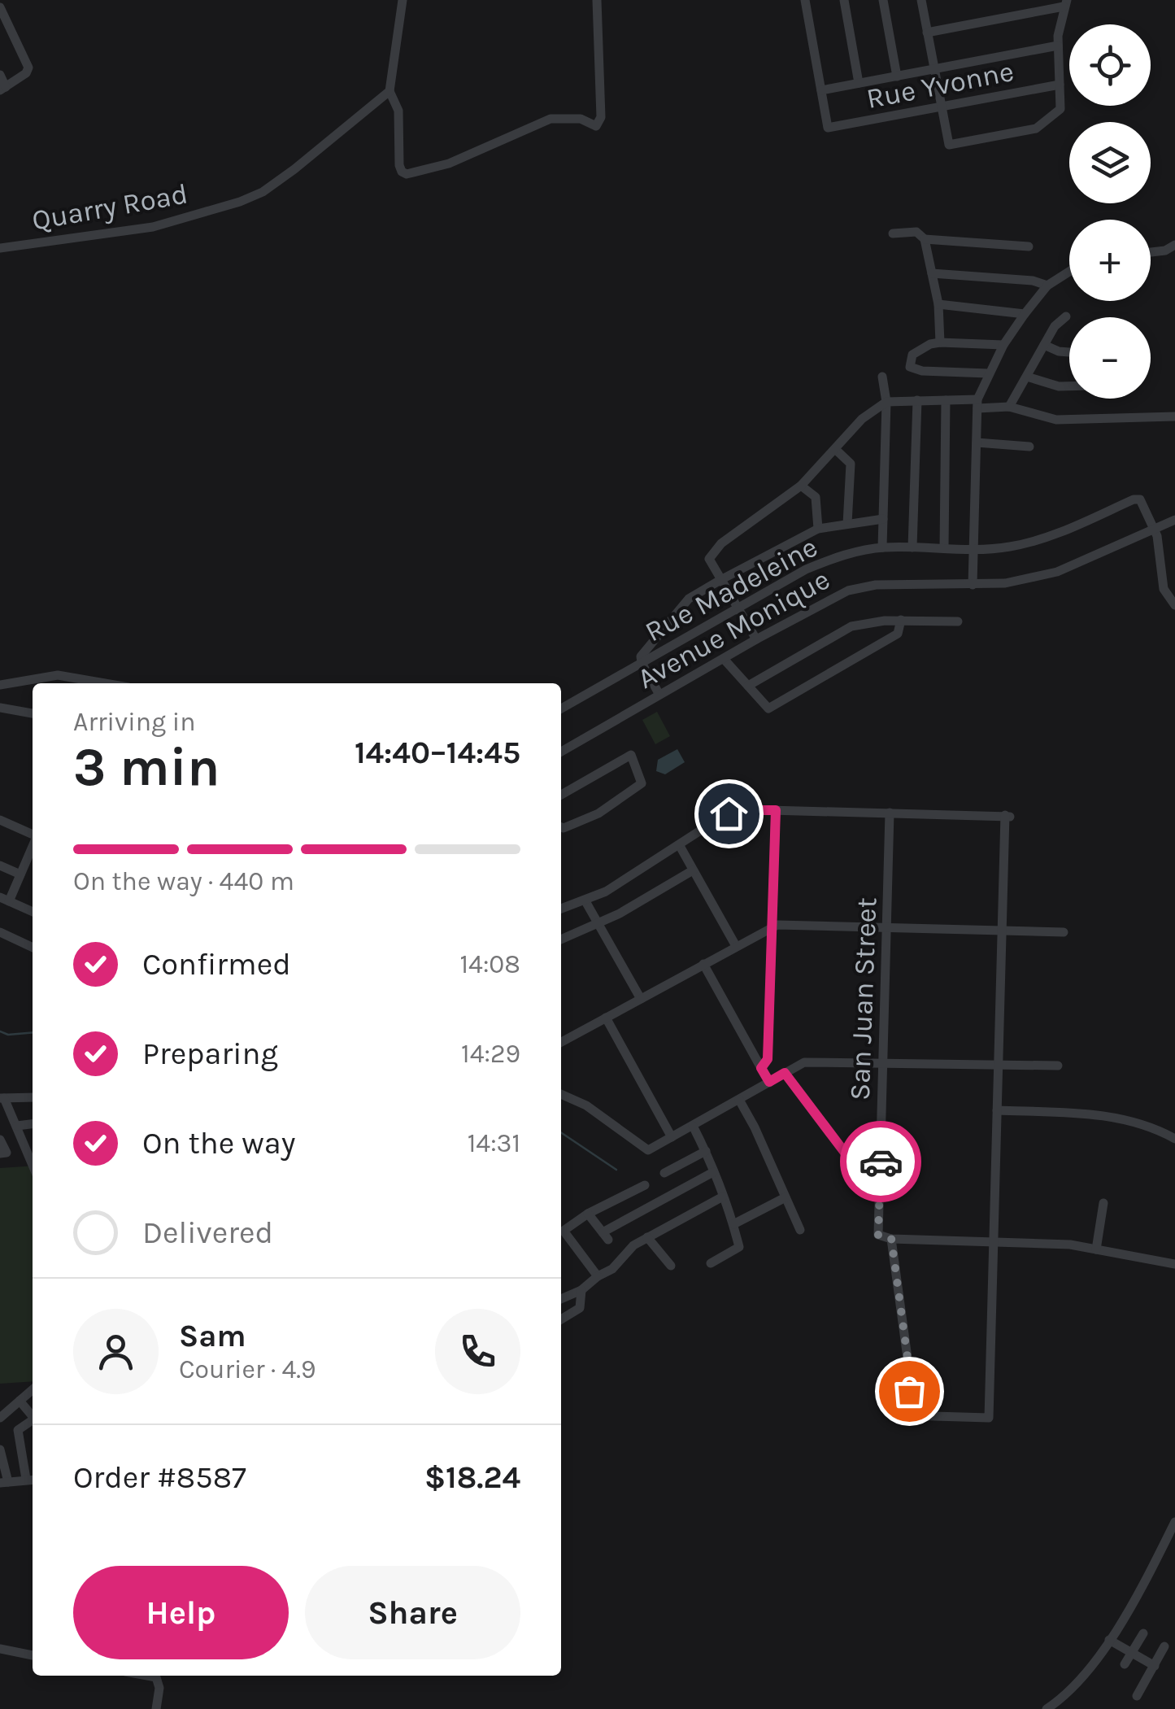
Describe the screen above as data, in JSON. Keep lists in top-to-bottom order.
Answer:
{
  "streets": {
    "street": [
      "Rue Yvonne",
      "Quarry Road",
      "Rue Madeleine",
      "Avenue Monique",
      "San Juan Street"
    ]
  },
  "crossings": [
    ["Rue Madeleine", "Avenue Monique"]
  ],
  "page": {
    "map_buttons": ["+", "−"],
    "heading": ["3 min", "Arriving in", "14:40–14:45"],
    "panel": [
      "Sam",
      "Courier · 4.9",
      "Order #8587",
      "$18.24"
    ],
    "bar": "On the way · 440 m",
    "list": [
      ["Confirmed", "14:08"],
      ["Preparing", "14:29"],
      ["On the way", "14:31"],
      "Delivered"
    ],
    "buttons": ["Help", "Share"]
  }
}
